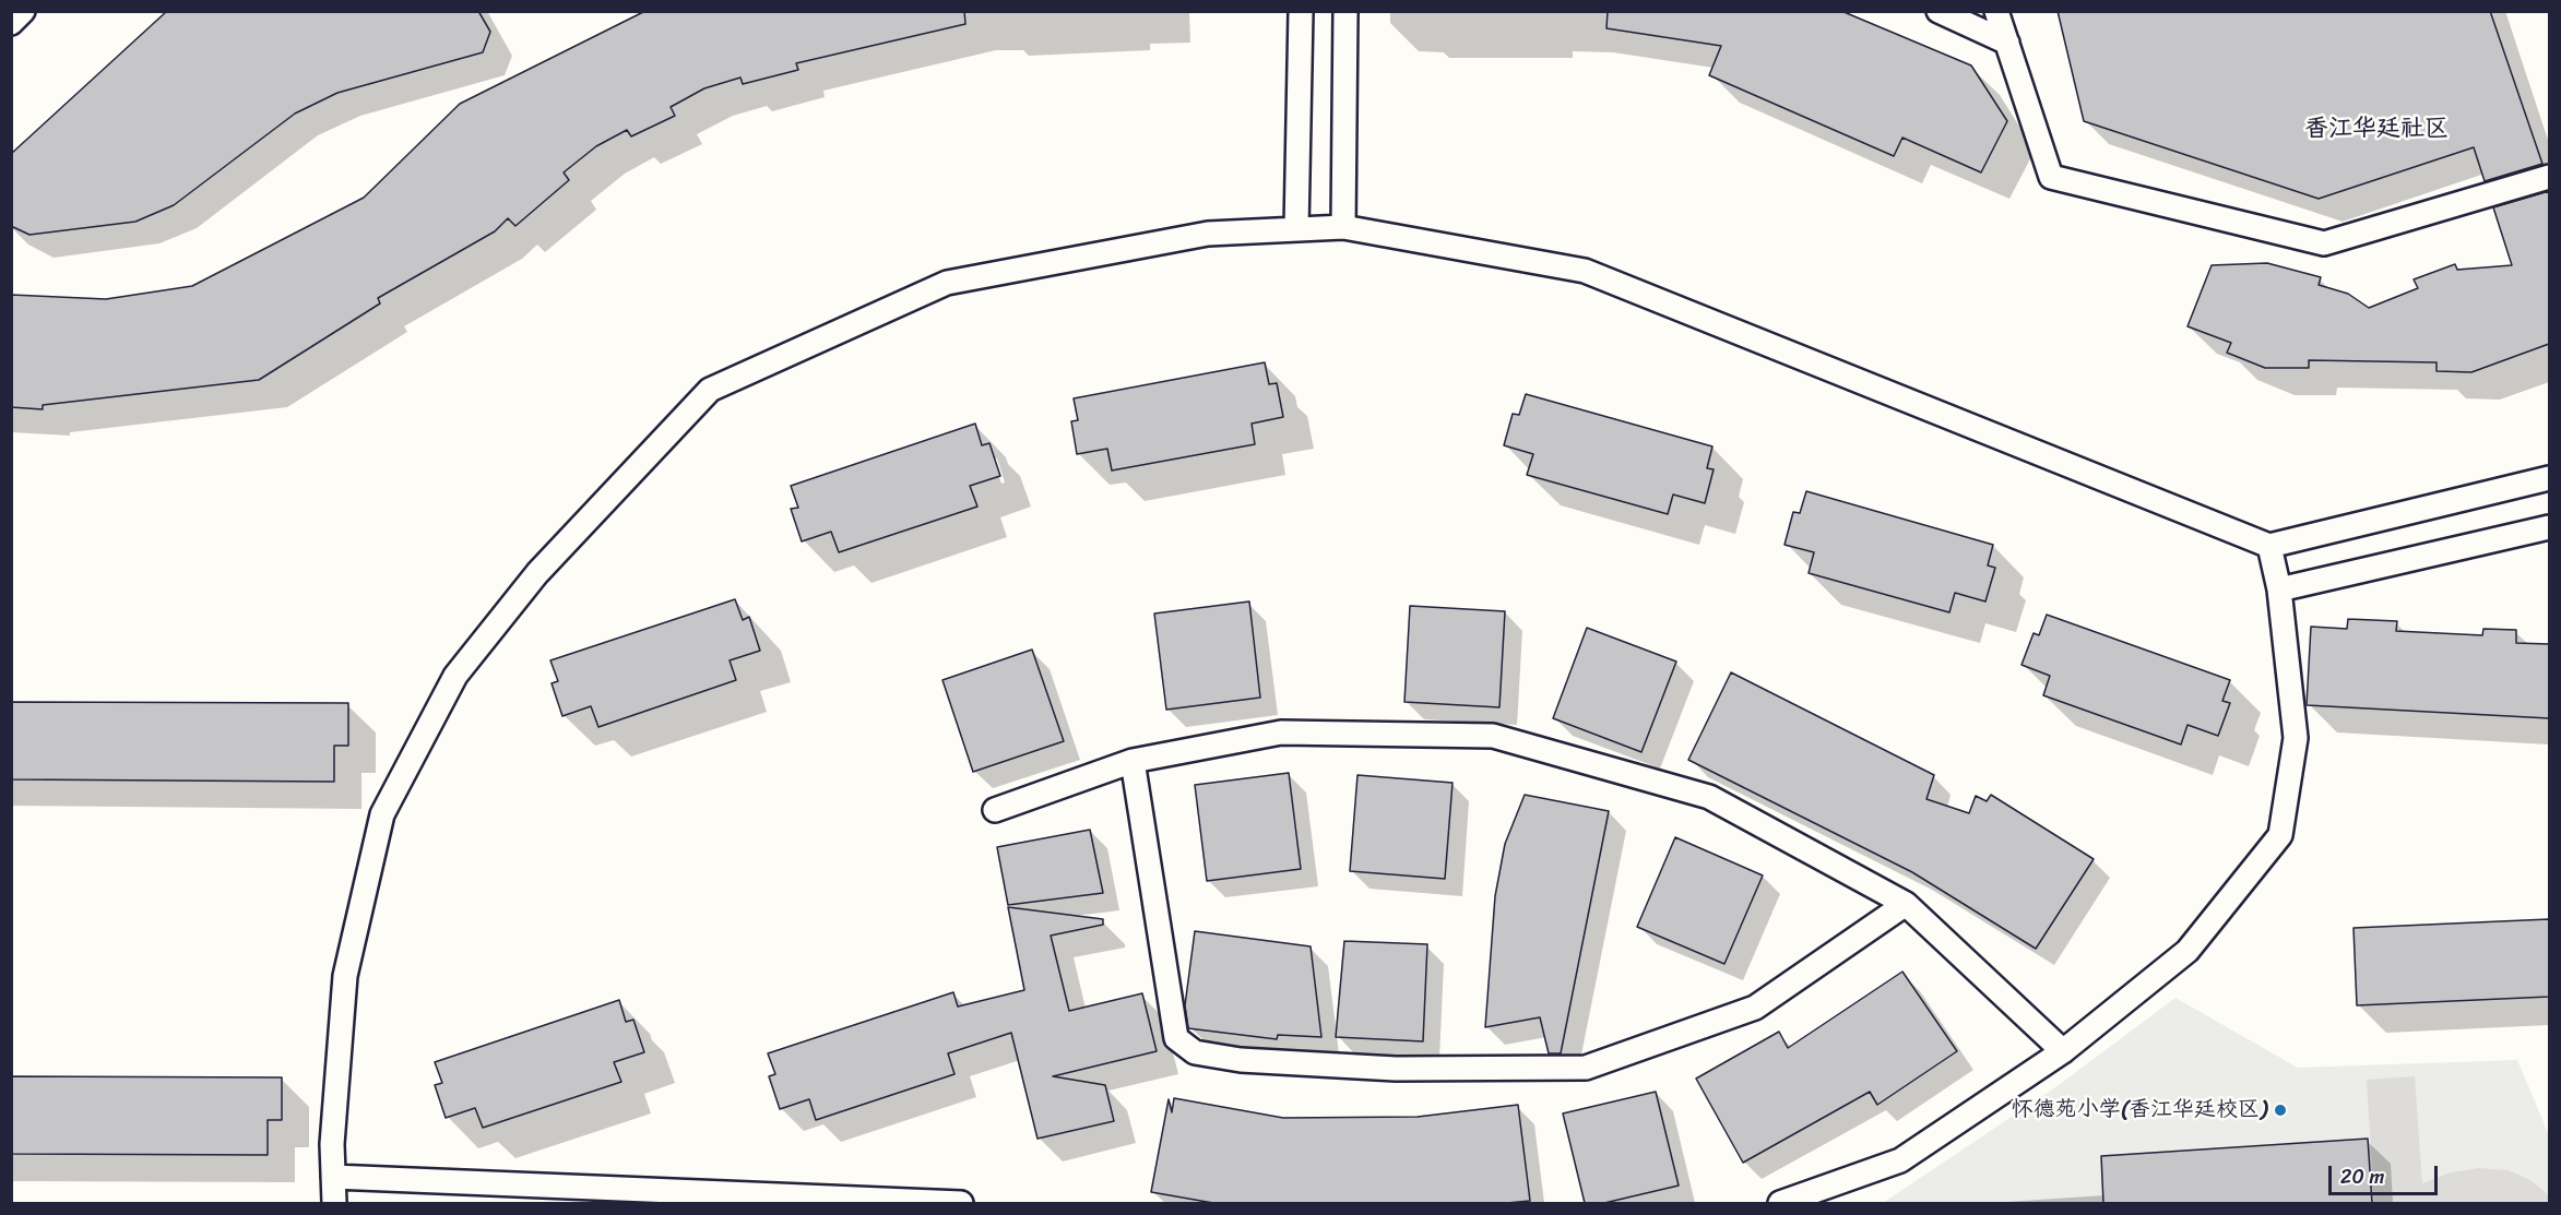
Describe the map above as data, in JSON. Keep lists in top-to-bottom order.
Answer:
{
  "districts": ["香江华廷社区"],
  "places": ["怀德苑小学(香江华廷校区)"],
  "scale_bar": "20 m"
}
